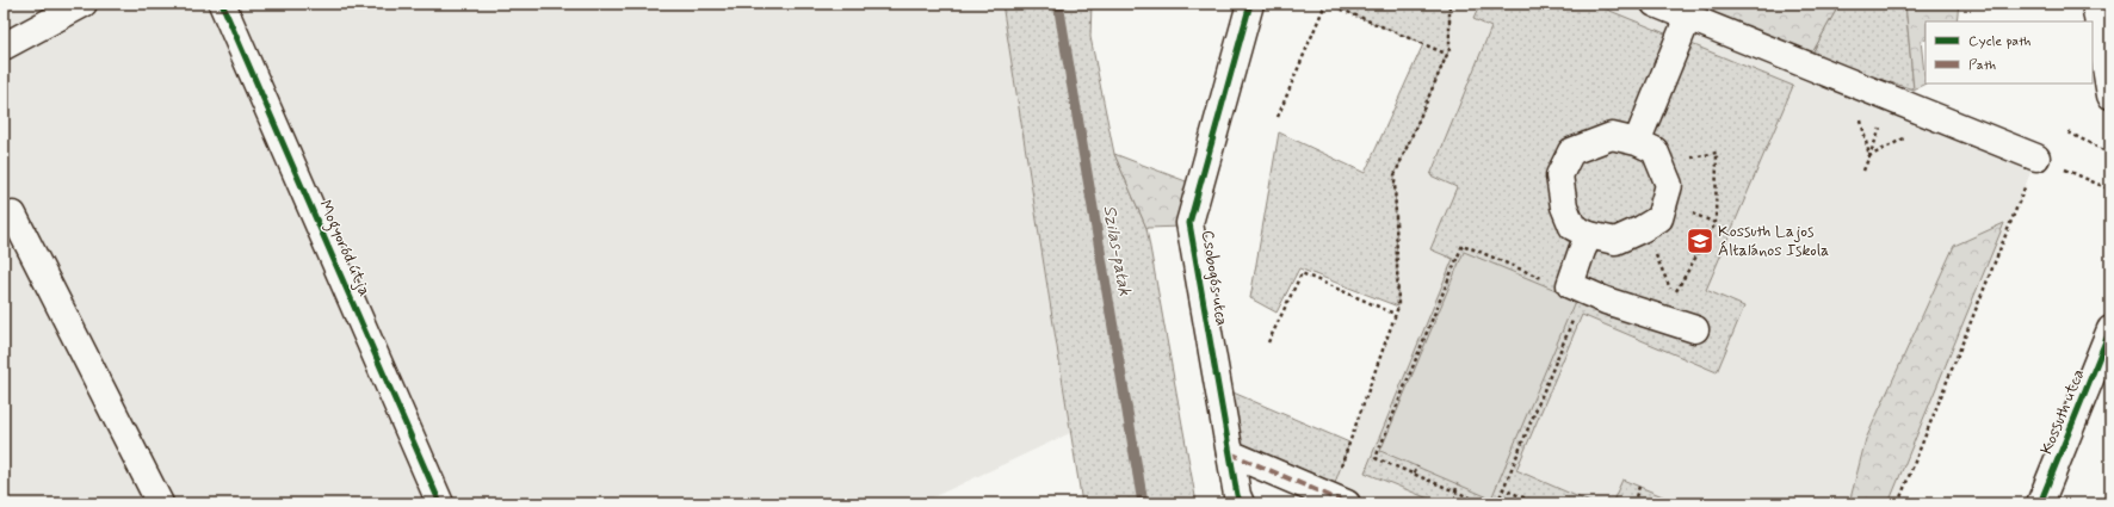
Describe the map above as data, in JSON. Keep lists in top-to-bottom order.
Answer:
{
  "streets": {
    "street": ["Mogyoród útja", "Csobogós utca", "Kossuth utca"]
  },
  "water": ["Szilas-patak"],
  "places": {
    "school or university": ["Kossuth Lajos Általános Iskola"]
  },
  "legend": ["Cycle path", "Path"]
}
